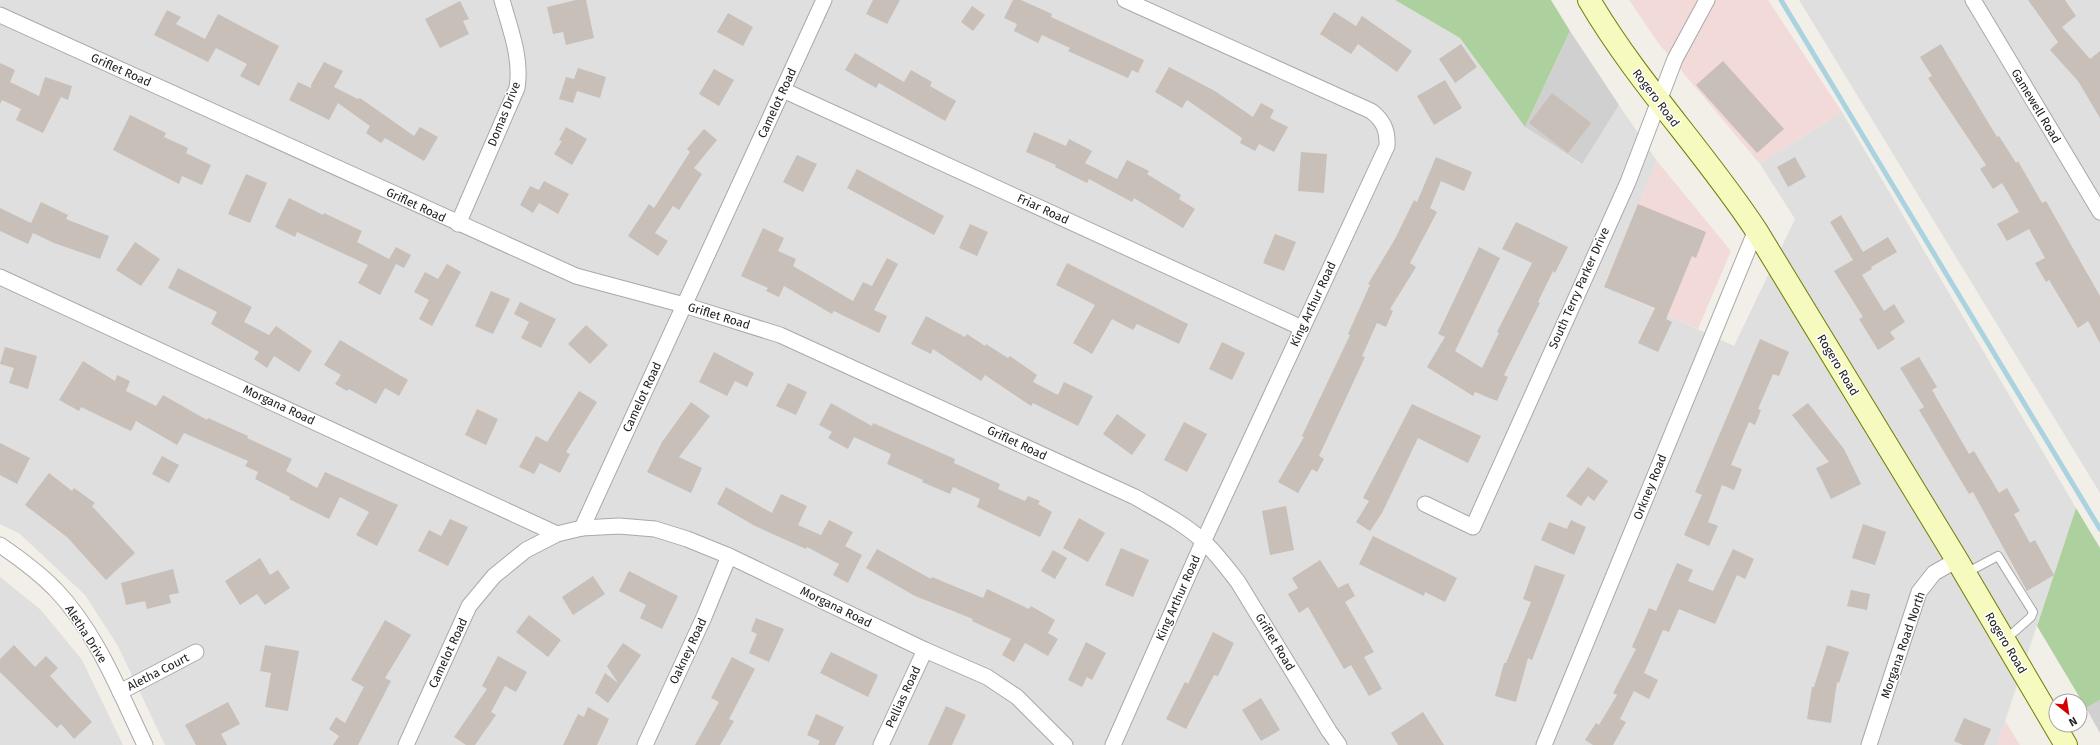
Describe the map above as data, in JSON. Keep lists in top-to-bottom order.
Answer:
{
  "streets": {
    "main road": ["Rogero Road"],
    "street": [
      "Griflet Road",
      "Camelot Road",
      "Gamewell Road",
      "Domas Drive",
      "Friar Road",
      "South Terry Parker Drive",
      "King Arthur Road",
      "Morgana Road",
      "Orkney Road",
      "Aletha Drive",
      "Morgana Road North",
      "Oakney Road",
      "Aletha Court",
      "Pellias Road"
    ]
  },
  "crossings": [
    ["Griflet Road", "Camelot Road"],
    ["Griflet Road", "Domas Drive"],
    ["Griflet Road", "King Arthur Road"],
    ["Rogero Road", "South Terry Parker Drive"],
    ["Rogero Road", "Orkney Road"],
    ["Rogero Road", "Morgana Road North"],
    ["Camelot Road", "Friar Road"],
    ["Camelot Road", "Morgana Road"],
    ["Friar Road", "King Arthur Road"],
    ["Morgana Road", "Oakney Road"],
    ["Morgana Road", "Pellias Road"],
    ["Aletha Drive", "Aletha Court"]
  ],
  "north": "bottom right"
}
